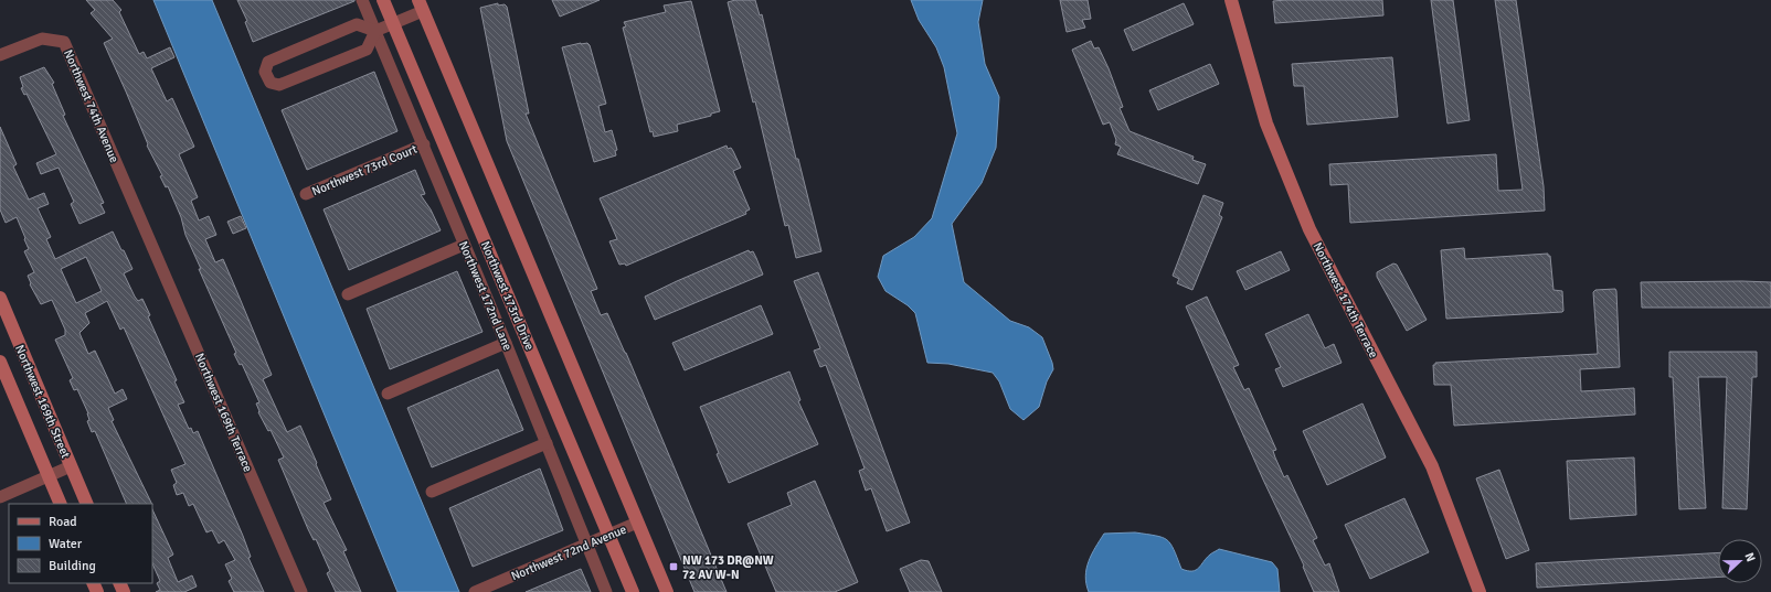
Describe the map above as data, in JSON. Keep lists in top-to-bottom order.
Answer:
{
  "streets": {
    "street": [
      "Northwest 74th Avenue",
      "Northwest 73rd Court",
      "Northwest 172nd Lane",
      "Northwest 173rd Drive",
      "Northwest 174th Terrace",
      "Northwest 169th Street",
      "Northwest 169th Terrace",
      "Northwest 72nd Avenue"
    ]
  },
  "crossings": [
    ["Northwest 74th Avenue", "Northwest 169th Terrace"],
    ["Northwest 73rd Court", "Northwest 172nd Lane"],
    ["Northwest 172nd Lane", "Northwest 72nd Avenue"],
    ["Northwest 173rd Drive", "Northwest 72nd Avenue"]
  ],
  "places": {
    "transit": ["NW 173 DR@NW 72 AV W-N"]
  },
  "legend": ["Road", "Water", "Building"],
  "north": "right"
}
